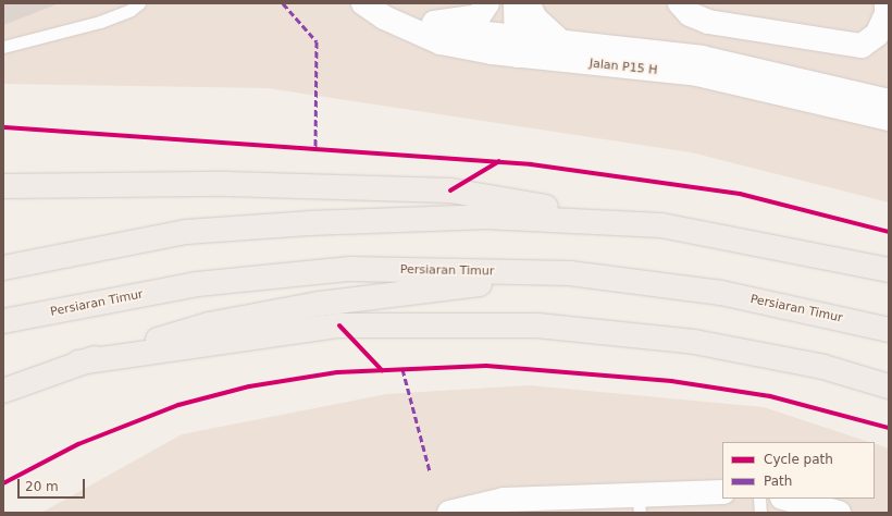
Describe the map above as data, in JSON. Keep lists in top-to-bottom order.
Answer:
{
  "streets": {
    "main road": ["Persiaran Timur"],
    "street": ["Jalan P15 H"]
  },
  "legend": ["Cycle path", "Path"],
  "scale_bar": "20 m"
}
